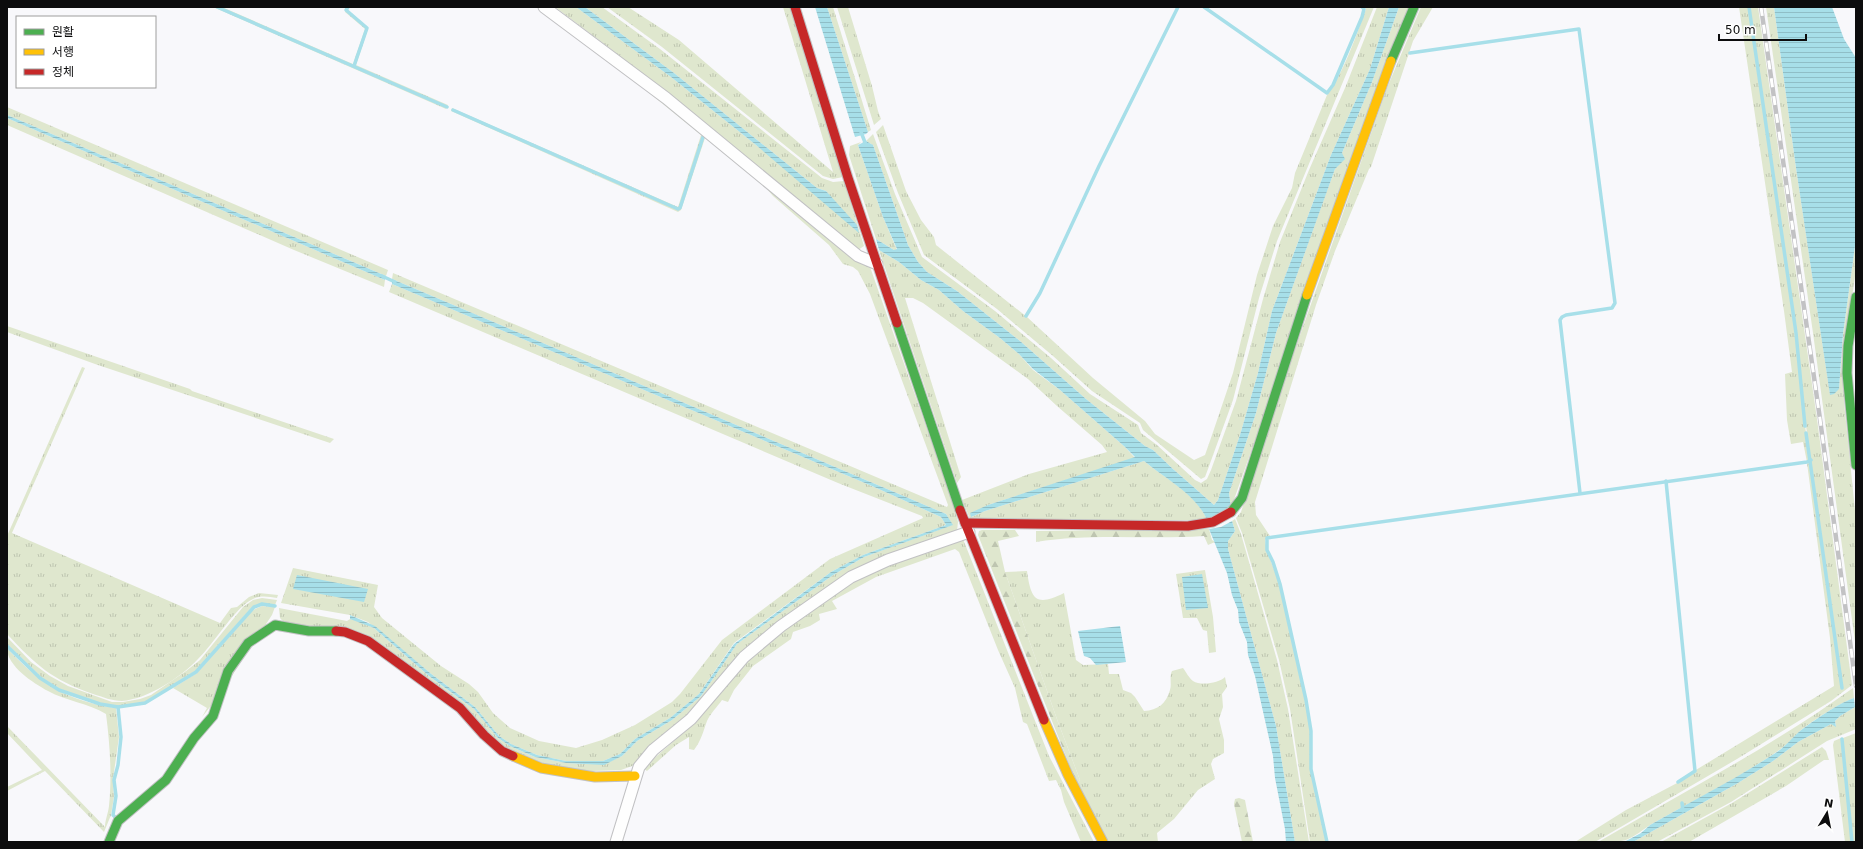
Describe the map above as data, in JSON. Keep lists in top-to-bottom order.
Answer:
{
  "legend": ["원활", "서행", "정체"],
  "scale_bar": "50 m",
  "north": "top"
}
